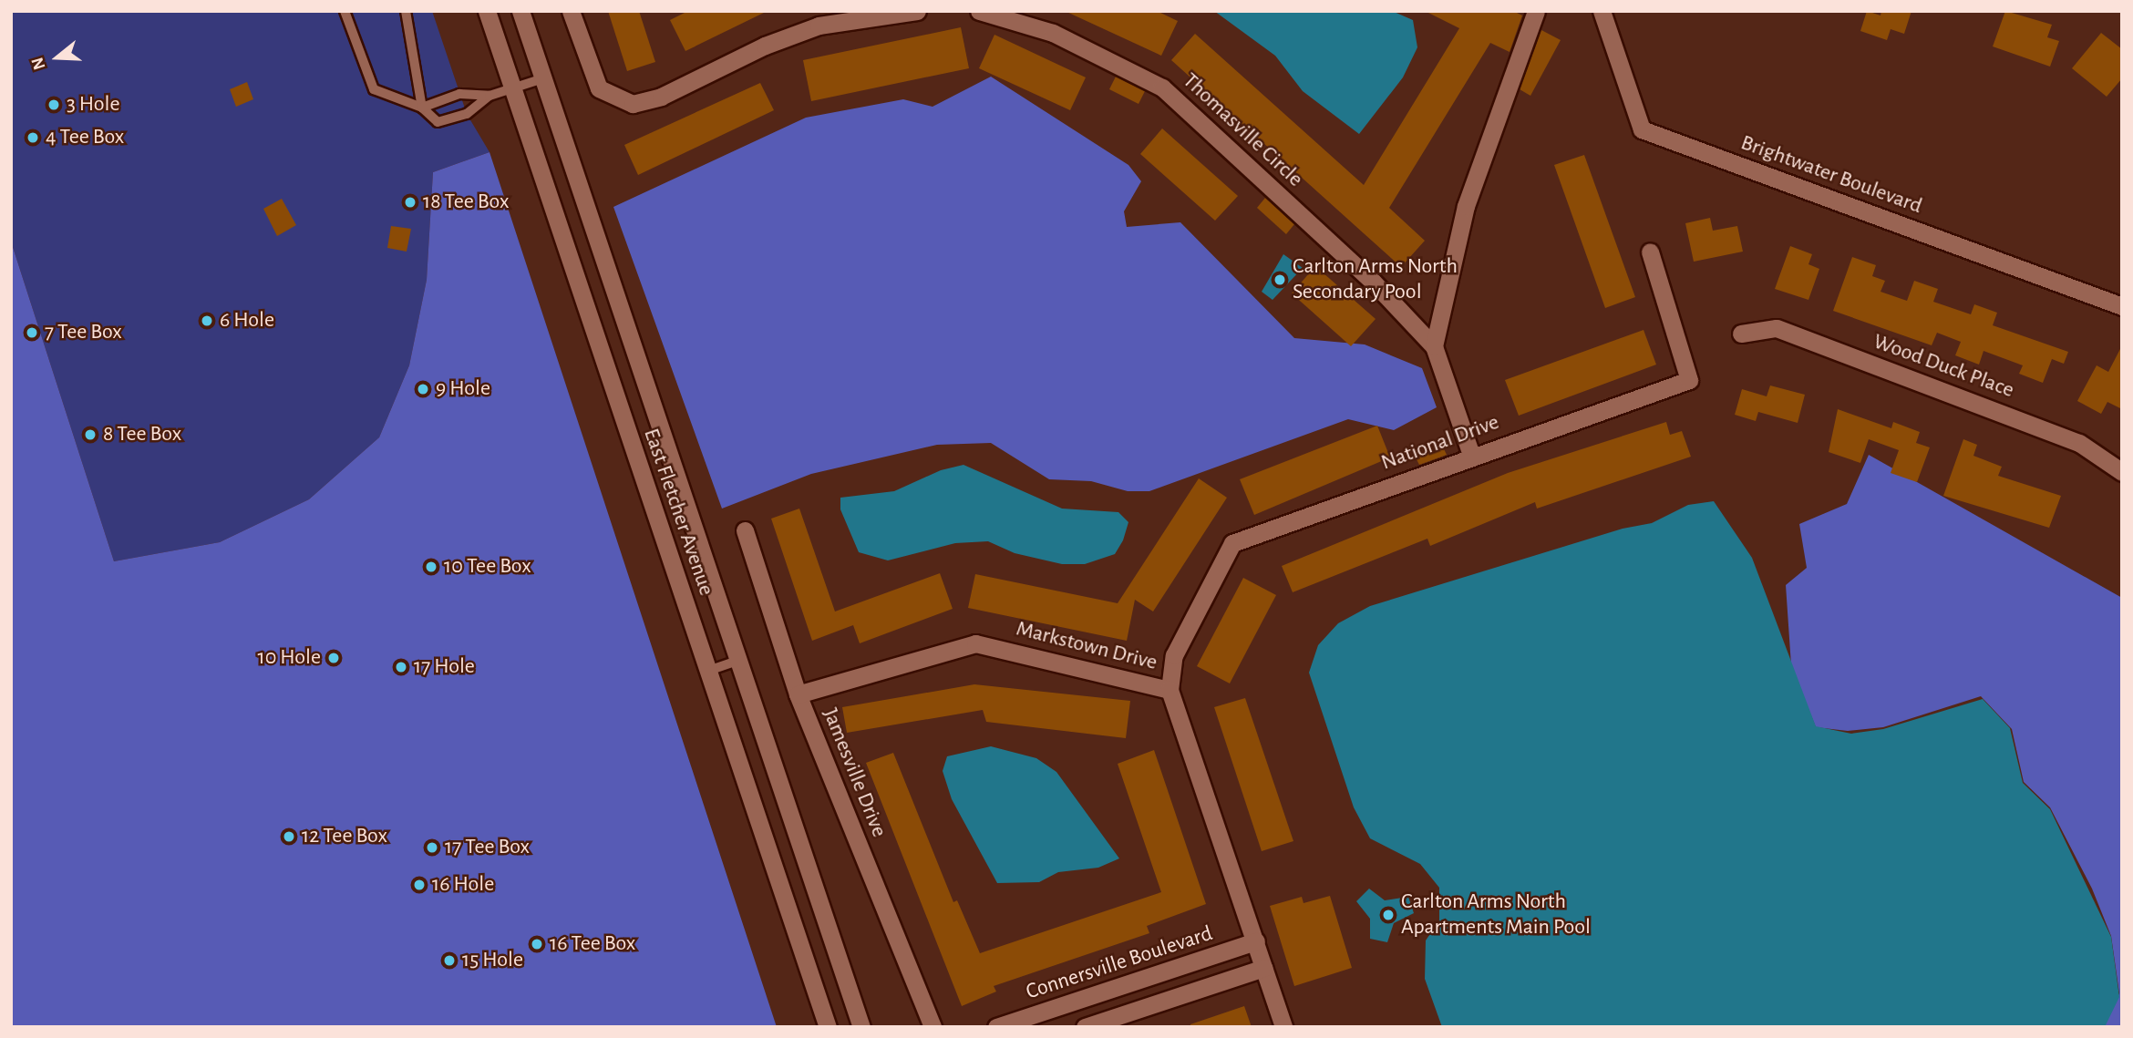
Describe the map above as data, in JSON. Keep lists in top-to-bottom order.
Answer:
{
  "streets": {
    "street": [
      "Thomasville Circle",
      "Brightwater Boulevard",
      "Wood Duck Place",
      "National Drive",
      "East Fletcher Avenue",
      "Markstown Drive",
      "Jamesville Drive",
      "Connersville Boulevard"
    ]
  },
  "crossings": [
    ["Thomasville Circle", "National Drive"],
    ["National Drive", "Markstown Drive"],
    ["Markstown Drive", "Jamesville Drive"],
    ["Markstown Drive", "Connersville Boulevard"]
  ],
  "places": [
    "3 Hole",
    "4 Tee Box",
    "18 Tee Box",
    "Carlton Arms North Secondary Pool",
    "6 Hole",
    "7 Tee Box",
    "9 Hole",
    "8 Tee Box",
    "10 Tee Box",
    "10 Hole",
    "17 Hole",
    "12 Tee Box",
    "17 Tee Box",
    "16 Hole",
    "Carlton Arms North Apartments Main Pool",
    "16 Tee Box",
    "15 Hole"
  ],
  "north": "left"
}
